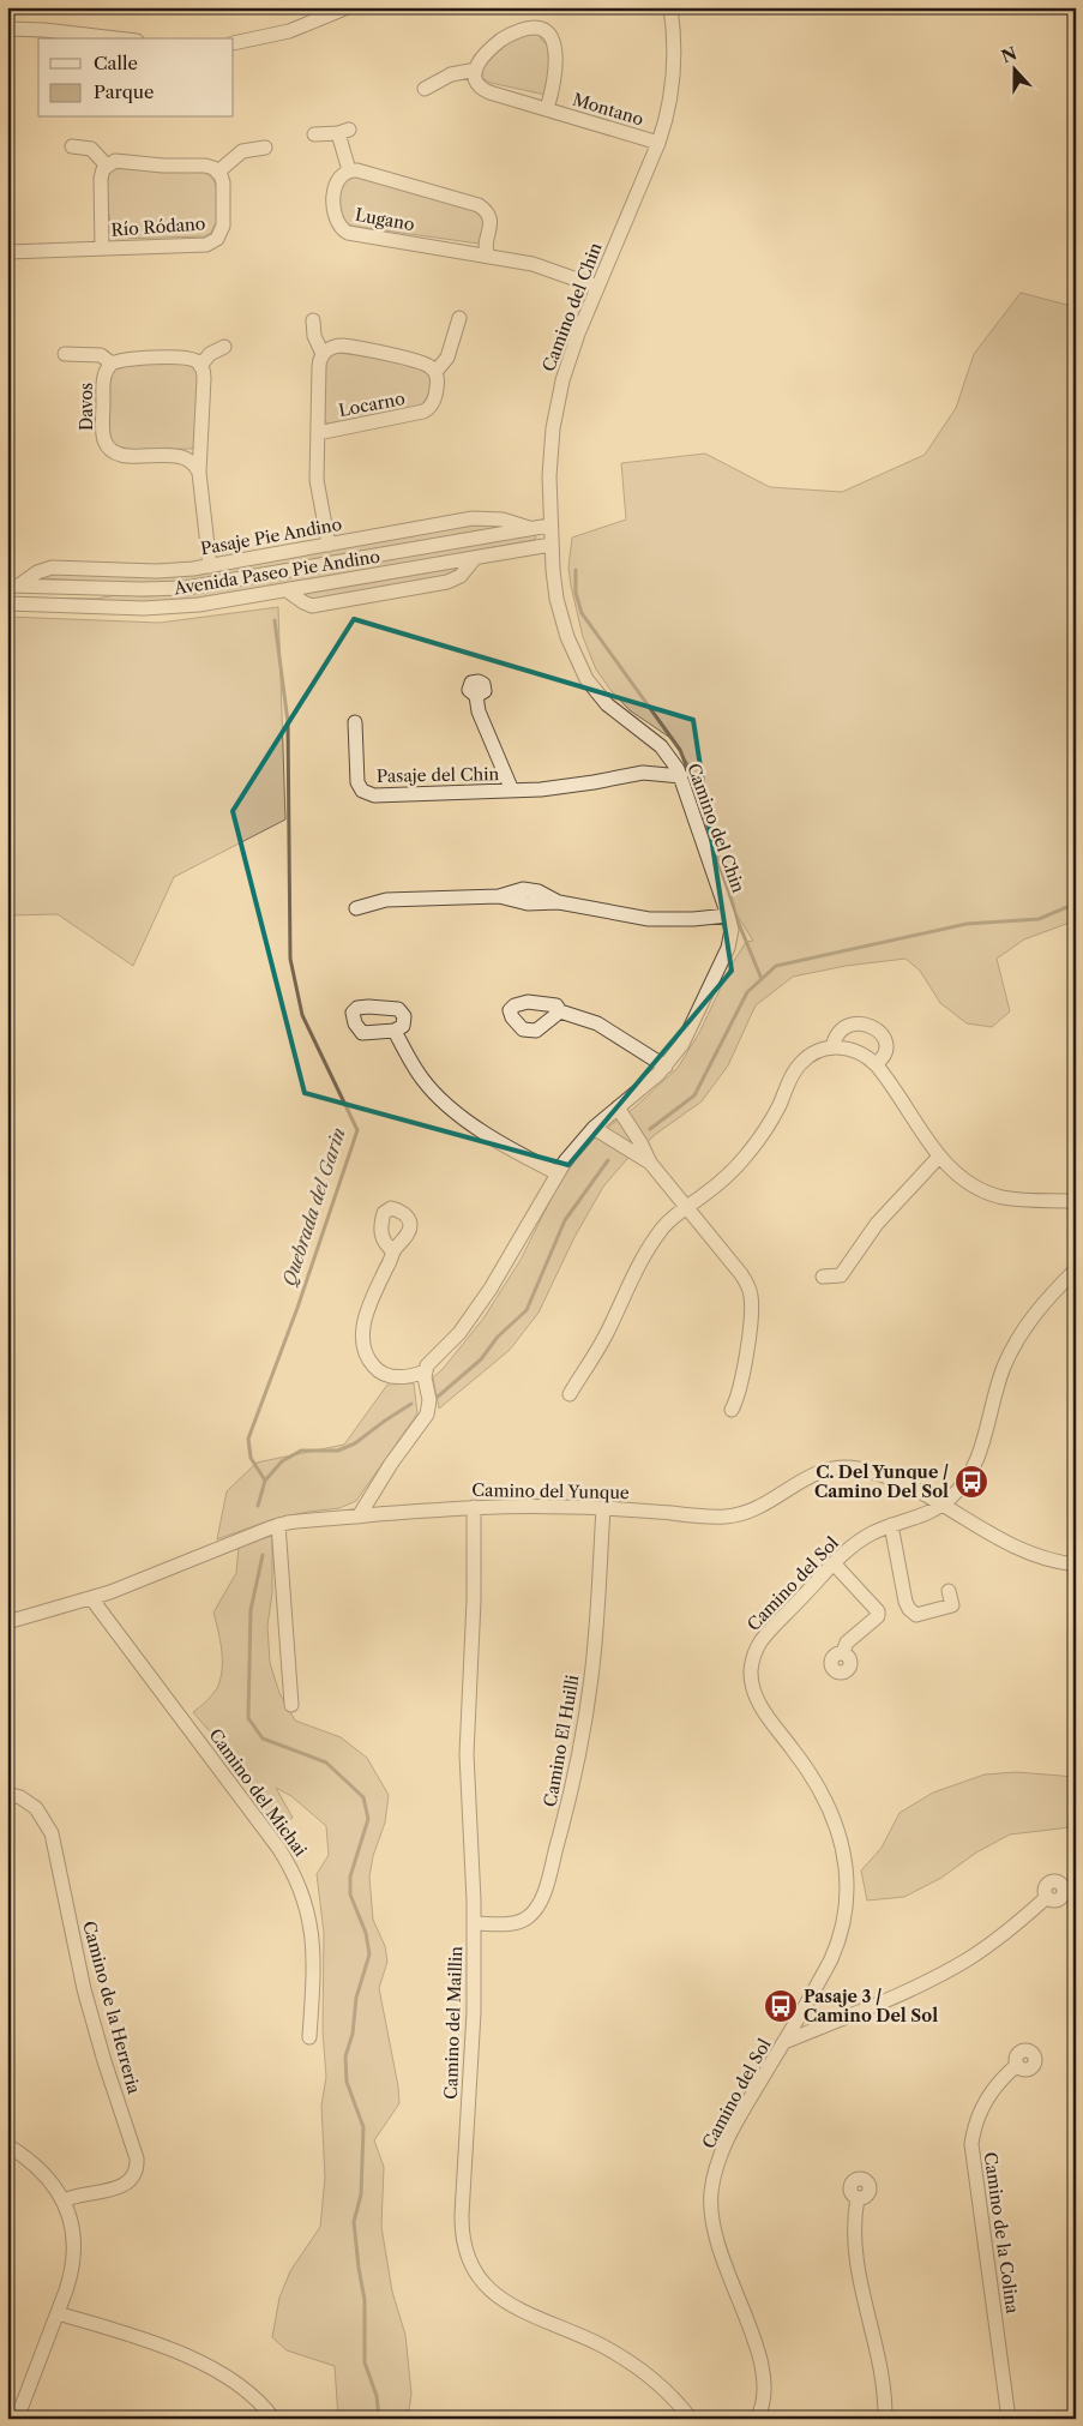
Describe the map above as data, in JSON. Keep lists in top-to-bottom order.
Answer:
{
  "streets": {
    "street": [
      "Montano",
      "Lugano",
      "Río Ródano",
      "Camino del Chin",
      "Locarno",
      "Davos",
      "Pasaje Pie Andino",
      "Avenida Paseo Pie Andino",
      "Pasaje del Chin",
      "Camino del Yunque",
      "Camino del Sol",
      "Camino El Huilli",
      "Camino del Michai",
      "Camino de la Herreria",
      "Camino del Maillin",
      "Camino de la Colina"
    ]
  },
  "crossings": [
    ["Montano", "Camino del Chin"],
    ["Lugano", "Camino del Chin"],
    ["Camino del Chin", "Avenida Paseo Pie Andino"],
    ["Camino del Chin", "Pasaje del Chin"],
    ["Locarno", "Pasaje Pie Andino"],
    ["Pasaje Pie Andino", "Avenida Paseo Pie Andino"],
    ["Camino del Yunque", "Camino del Sol"],
    ["Camino del Yunque", "Camino El Huilli"],
    ["Camino del Yunque", "Camino del Michai"],
    ["Camino del Yunque", "Camino del Maillin"],
    ["Camino El Huilli", "Camino del Maillin"]
  ],
  "water": ["Quebrada del Garin"],
  "places": {
    "bus stop": ["C. Del Yunque / Camino Del Sol", "Pasaje 3 / Camino Del Sol"]
  },
  "legend": ["Calle", "Parque"],
  "north": "top"
}
